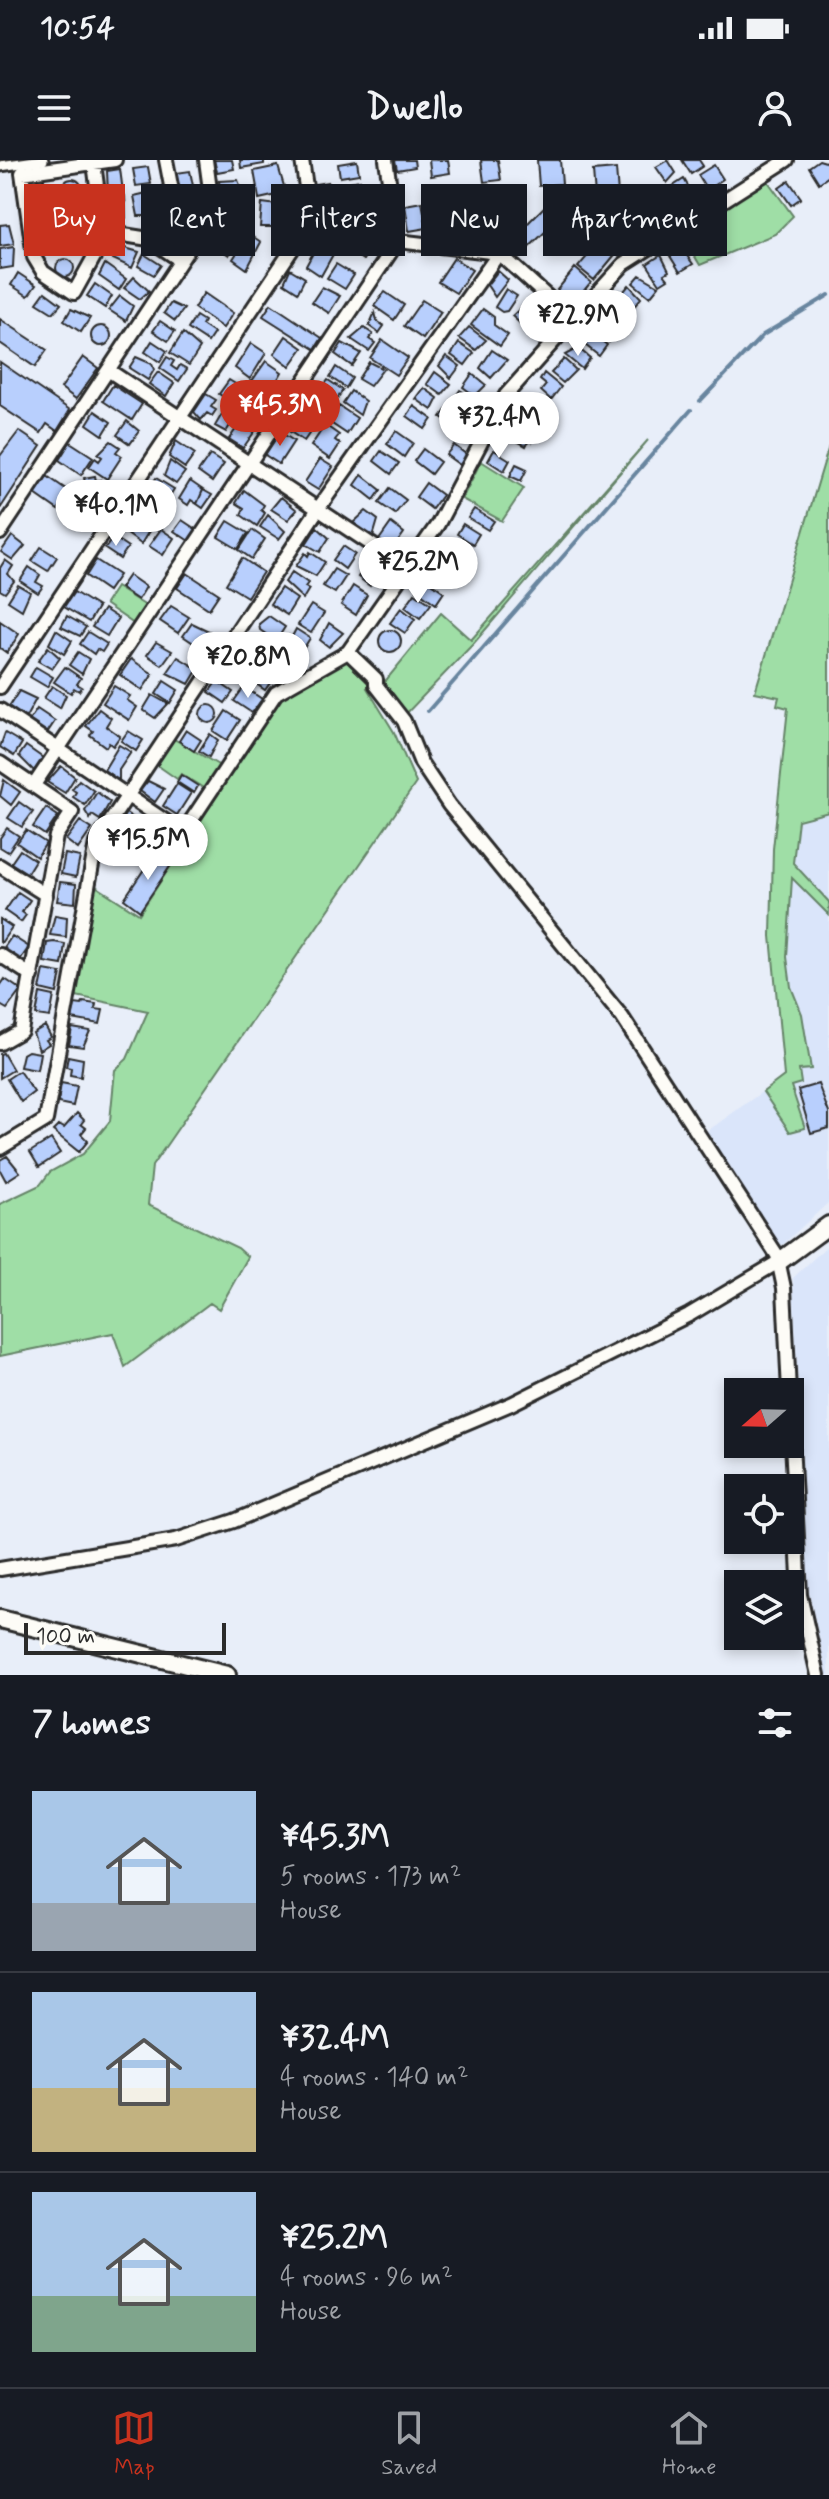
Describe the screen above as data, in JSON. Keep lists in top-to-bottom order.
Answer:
{
  "scale_bar": "100 m",
  "north": "left",
  "page": {
    "status": "10:54",
    "header": "Dwello",
    "chip": [
      "Buy",
      "Rent",
      "Filters",
      "New",
      "Apartment"
    ],
    "price": [
      "¥22.9M",
      "¥45.3M",
      "¥32.4M",
      "¥40.1M",
      "¥25.2M",
      "¥20.8M",
      "¥15.5M"
    ],
    "scale": "100 m",
    "heading": "7 homes",
    "list": [
      {
        "name": "¥45.3M",
        "note": "5 rooms · 173 m² · House"
      },
      {
        "name": "¥32.4M",
        "note": "4 rooms · 140 m² · House"
      },
      {
        "name": "¥25.2M",
        "note": "4 rooms · 96 m² · House"
      }
    ],
    "tabs": ["Map", "Saved", "Home"]
  }
}
